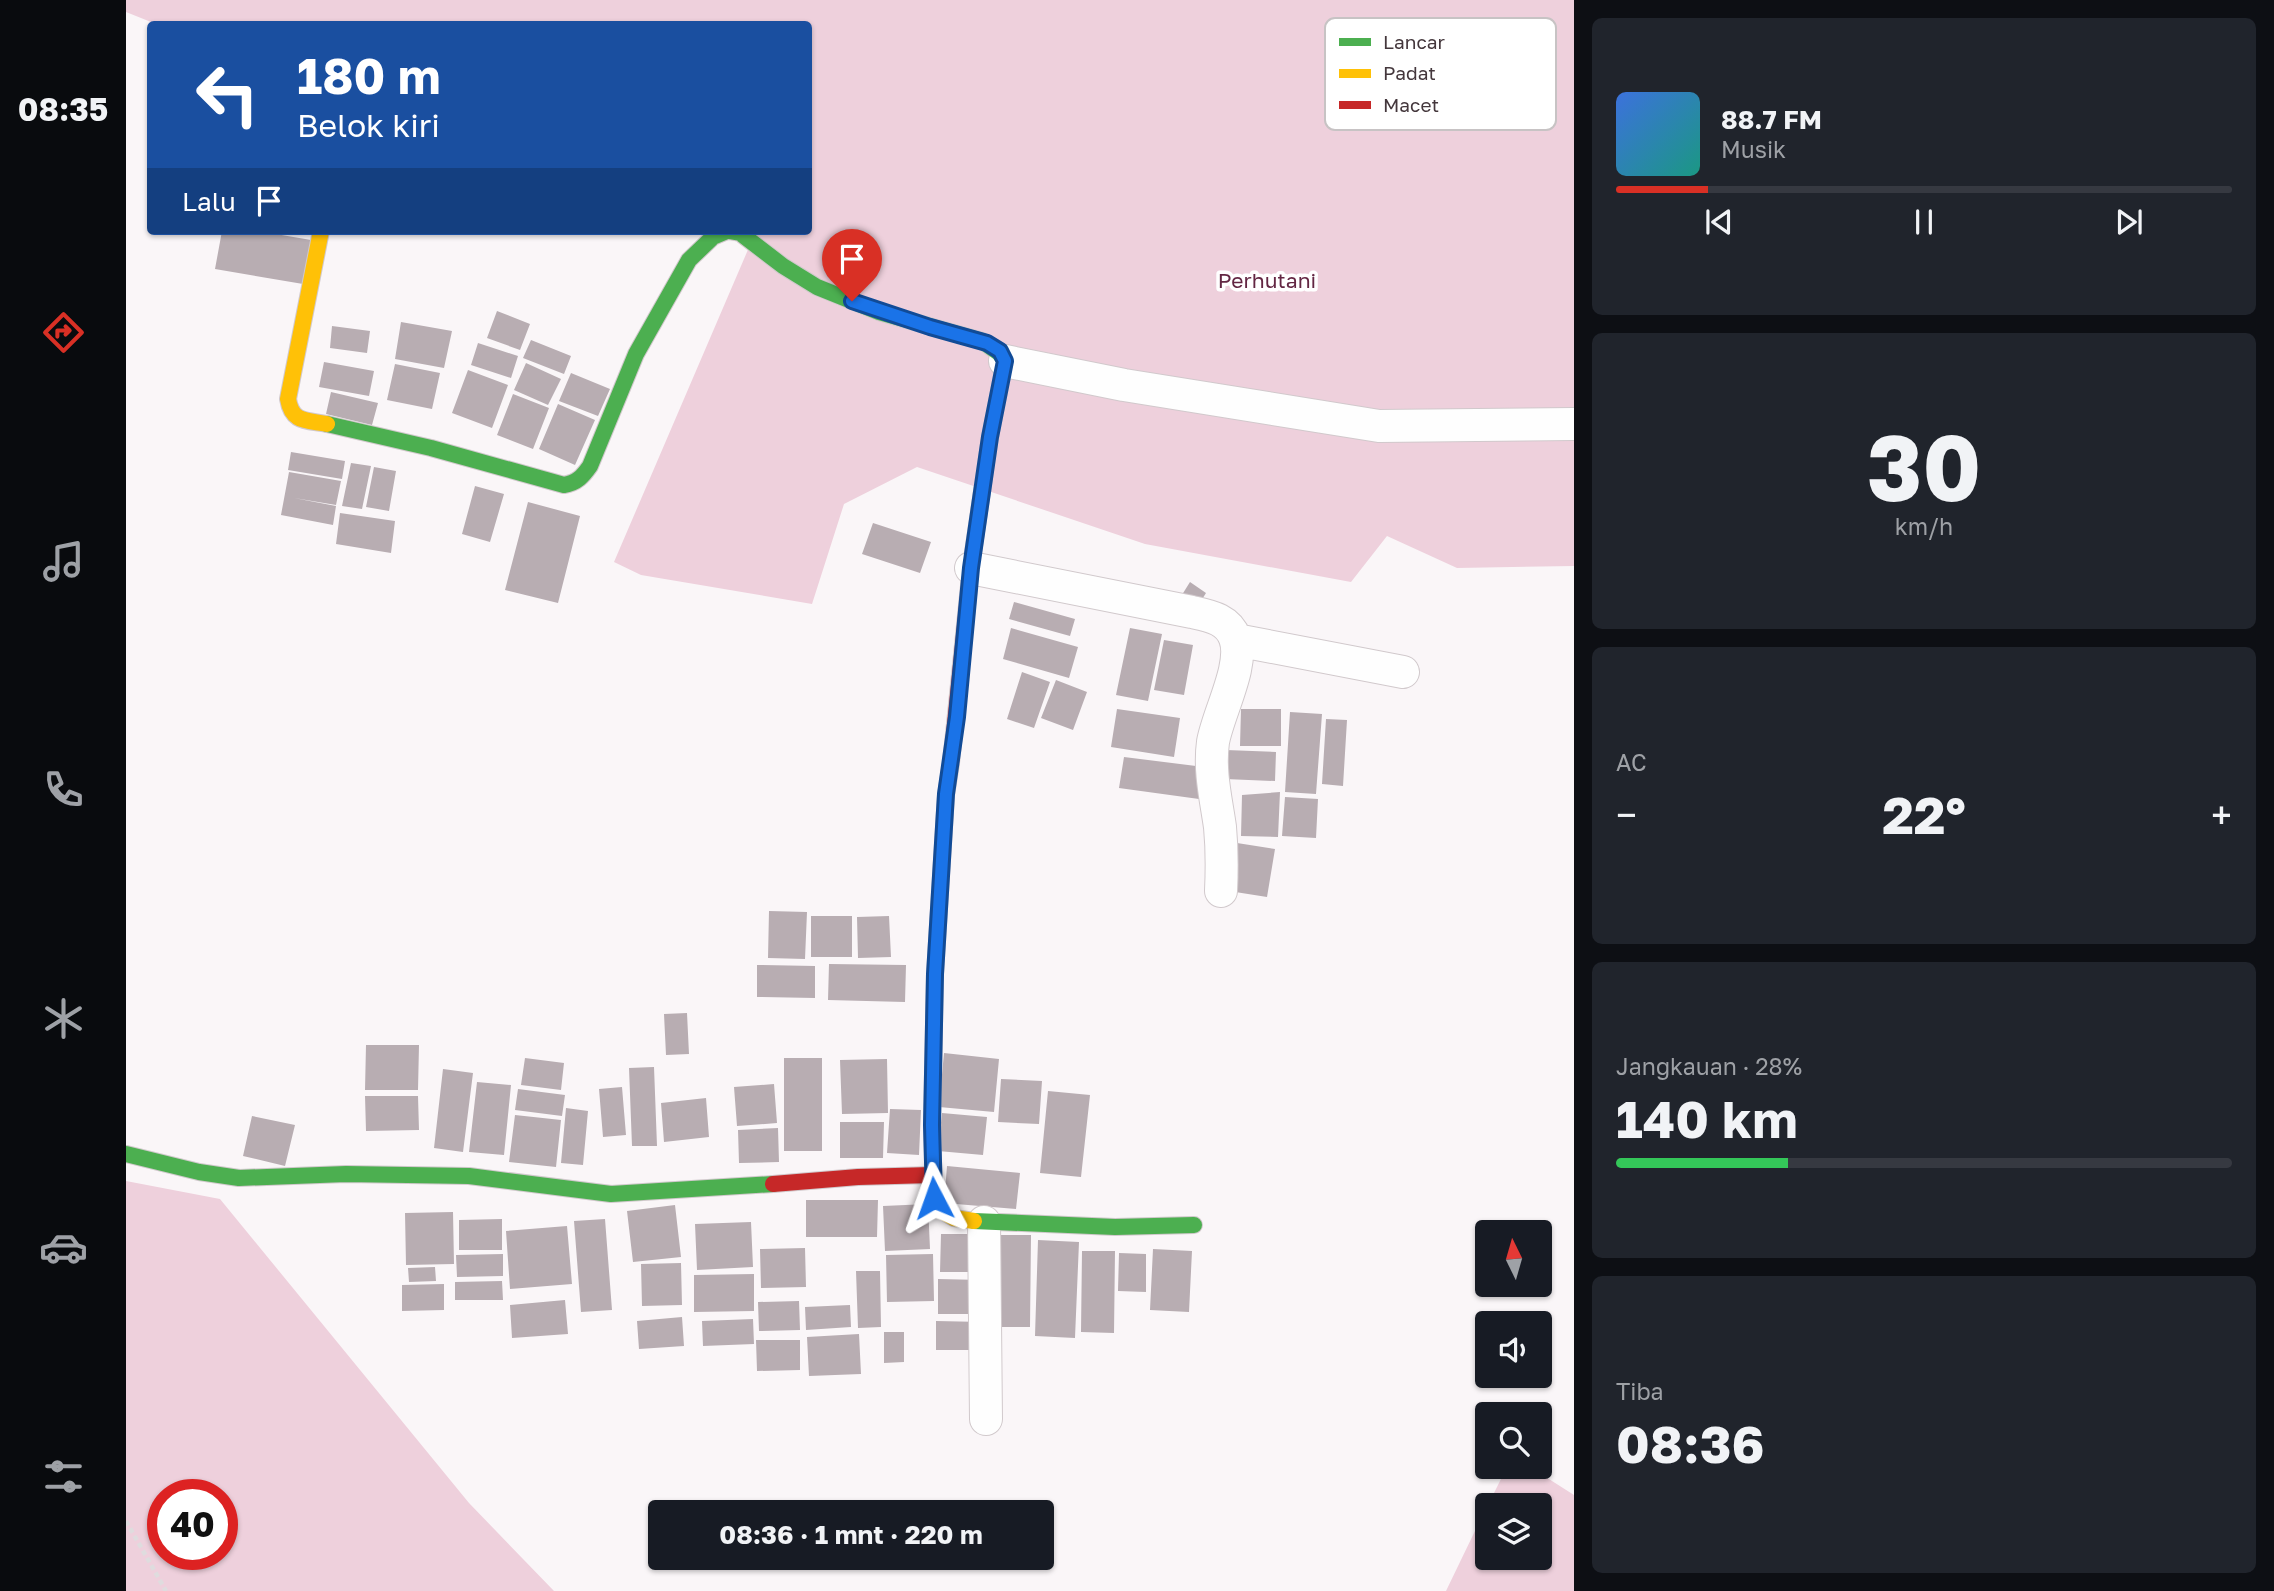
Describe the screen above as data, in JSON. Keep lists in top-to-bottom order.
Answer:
{
  "parks": ["Perhutani"],
  "legend": ["Lancar", "Padat", "Macet"],
  "north": "top",
  "page": {
    "tabs": "08:35",
    "turn": ["180 m", "Belok kiri"],
    "song": ["88.7 FM", "Musik"],
    "then": "Lalu",
    "tile": [
      ["30", "km/h"],
      "AC",
      ["Jangkauan · 28%", "140 km"],
      ["Tiba", "08:36"]
    ],
    "heat": ["−", "22°", "+"],
    "limit": "40",
    "trip": "08:36 · 1 mnt · 220 m"
  }
}
